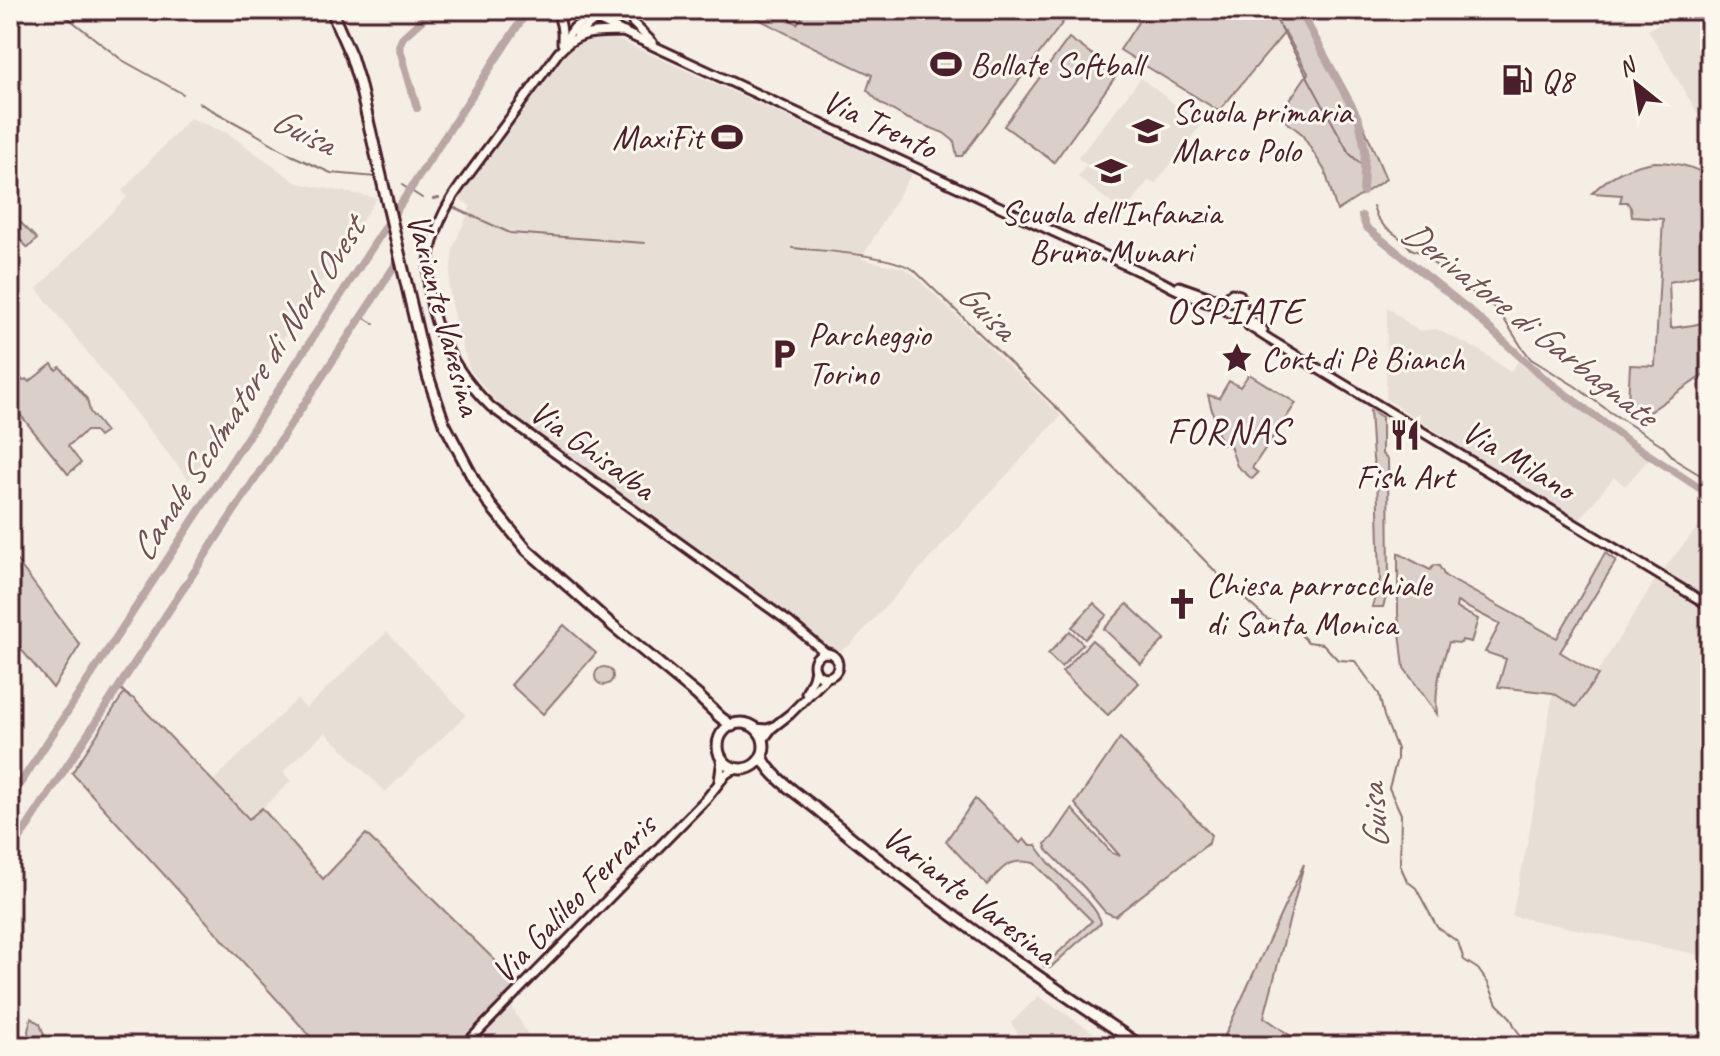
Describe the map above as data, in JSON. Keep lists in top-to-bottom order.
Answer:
{
  "streets": {
    "main road": ["Variante Varesina"],
    "street": [
      "Via Trento",
      "Via Ghisalba",
      "Via Milano",
      "Via Galileo Ferraris"
    ]
  },
  "crossings": [
    ["Via Trento", "Via Ghisalba"],
    ["Via Trento", "Via Milano"],
    ["Variante Varesina", "Via Galileo Ferraris"]
  ],
  "districts": ["OSPIATE", "FORNAS"],
  "water": ["Guisa", "Derivatore di Garbagnate", "Canale Scolmatore di Nord Ovest"],
  "places": {
    "sports": ["Bollate Softball", "MaxiFit"],
    "fuel station": ["Q8"],
    "school or university": ["Scuola primaria Marco Polo", "Scuola dell'Infanzia Bruno Munari"],
    "parking": ["Parcheggio Torino"],
    "place": ["Cort di Pè Bianch"],
    "restaurant": ["Fish Art"],
    "church": ["Chiesa parrocchiale di Santa Monica"]
  },
  "north": "top left"
}
